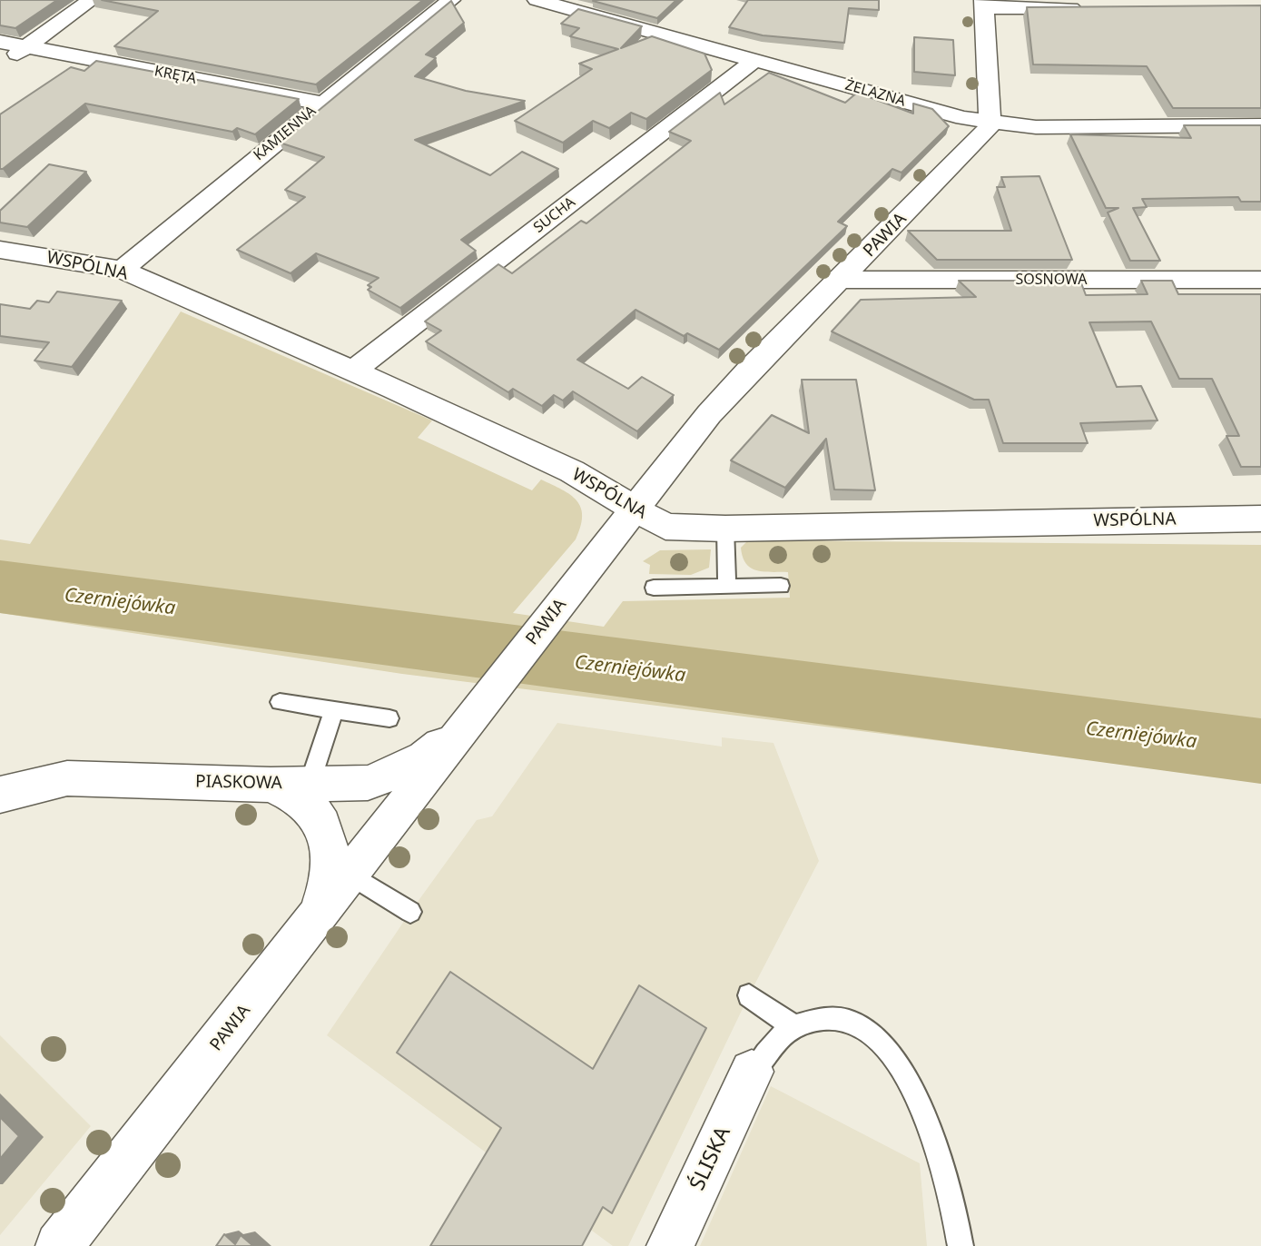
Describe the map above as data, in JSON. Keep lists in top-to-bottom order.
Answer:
{
  "streets": {
    "street": [
      "KRĘTA",
      "ŻELAZNA",
      "KAMIENNA",
      "SUCHA",
      "PAWIA",
      "WSPÓLNA",
      "SOSNOWA",
      "PIASKOWA",
      "ŚLISKA"
    ]
  },
  "crossings": [
    ["KRĘTA", "KAMIENNA"],
    ["ŻELAZNA", "SUCHA"],
    ["ŻELAZNA", "PAWIA"],
    ["KAMIENNA", "WSPÓLNA"],
    ["SUCHA", "WSPÓLNA"],
    ["PAWIA", "WSPÓLNA"],
    ["PAWIA", "SOSNOWA"],
    ["PAWIA", "PIASKOWA"]
  ],
  "water": ["Czerniejówka"]
}
